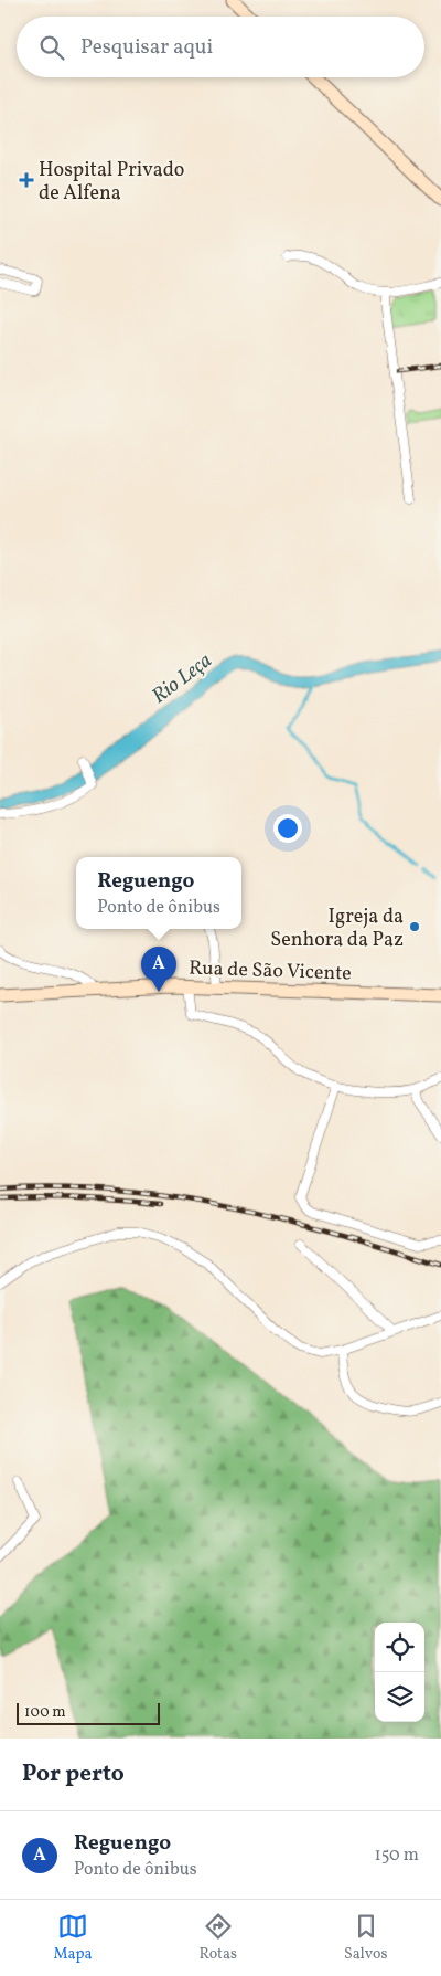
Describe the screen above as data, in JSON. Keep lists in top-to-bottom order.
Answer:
{
  "streets": {
    "main road": ["Rua de São Vicente"]
  },
  "water": ["Rio Leça"],
  "places": {
    "health": ["Hospital Privado de Alfena"],
    "other": ["Igreja da Senhora da Paz"]
  },
  "scale_bar": "100 m",
  "page": {
    "search": "Pesquisar aqui",
    "popup": ["Reguengo", "Ponto de ônibus"],
    "pins": "A",
    "scale": "100 m",
    "heading": "Por perto",
    "list": [
      {
        "mark": "A",
        "name": "Reguengo",
        "note": "Ponto de ônibus",
        "value": "150 m"
      }
    ],
    "nav": ["Mapa", "Rotas", "Salvos"]
  }
}
